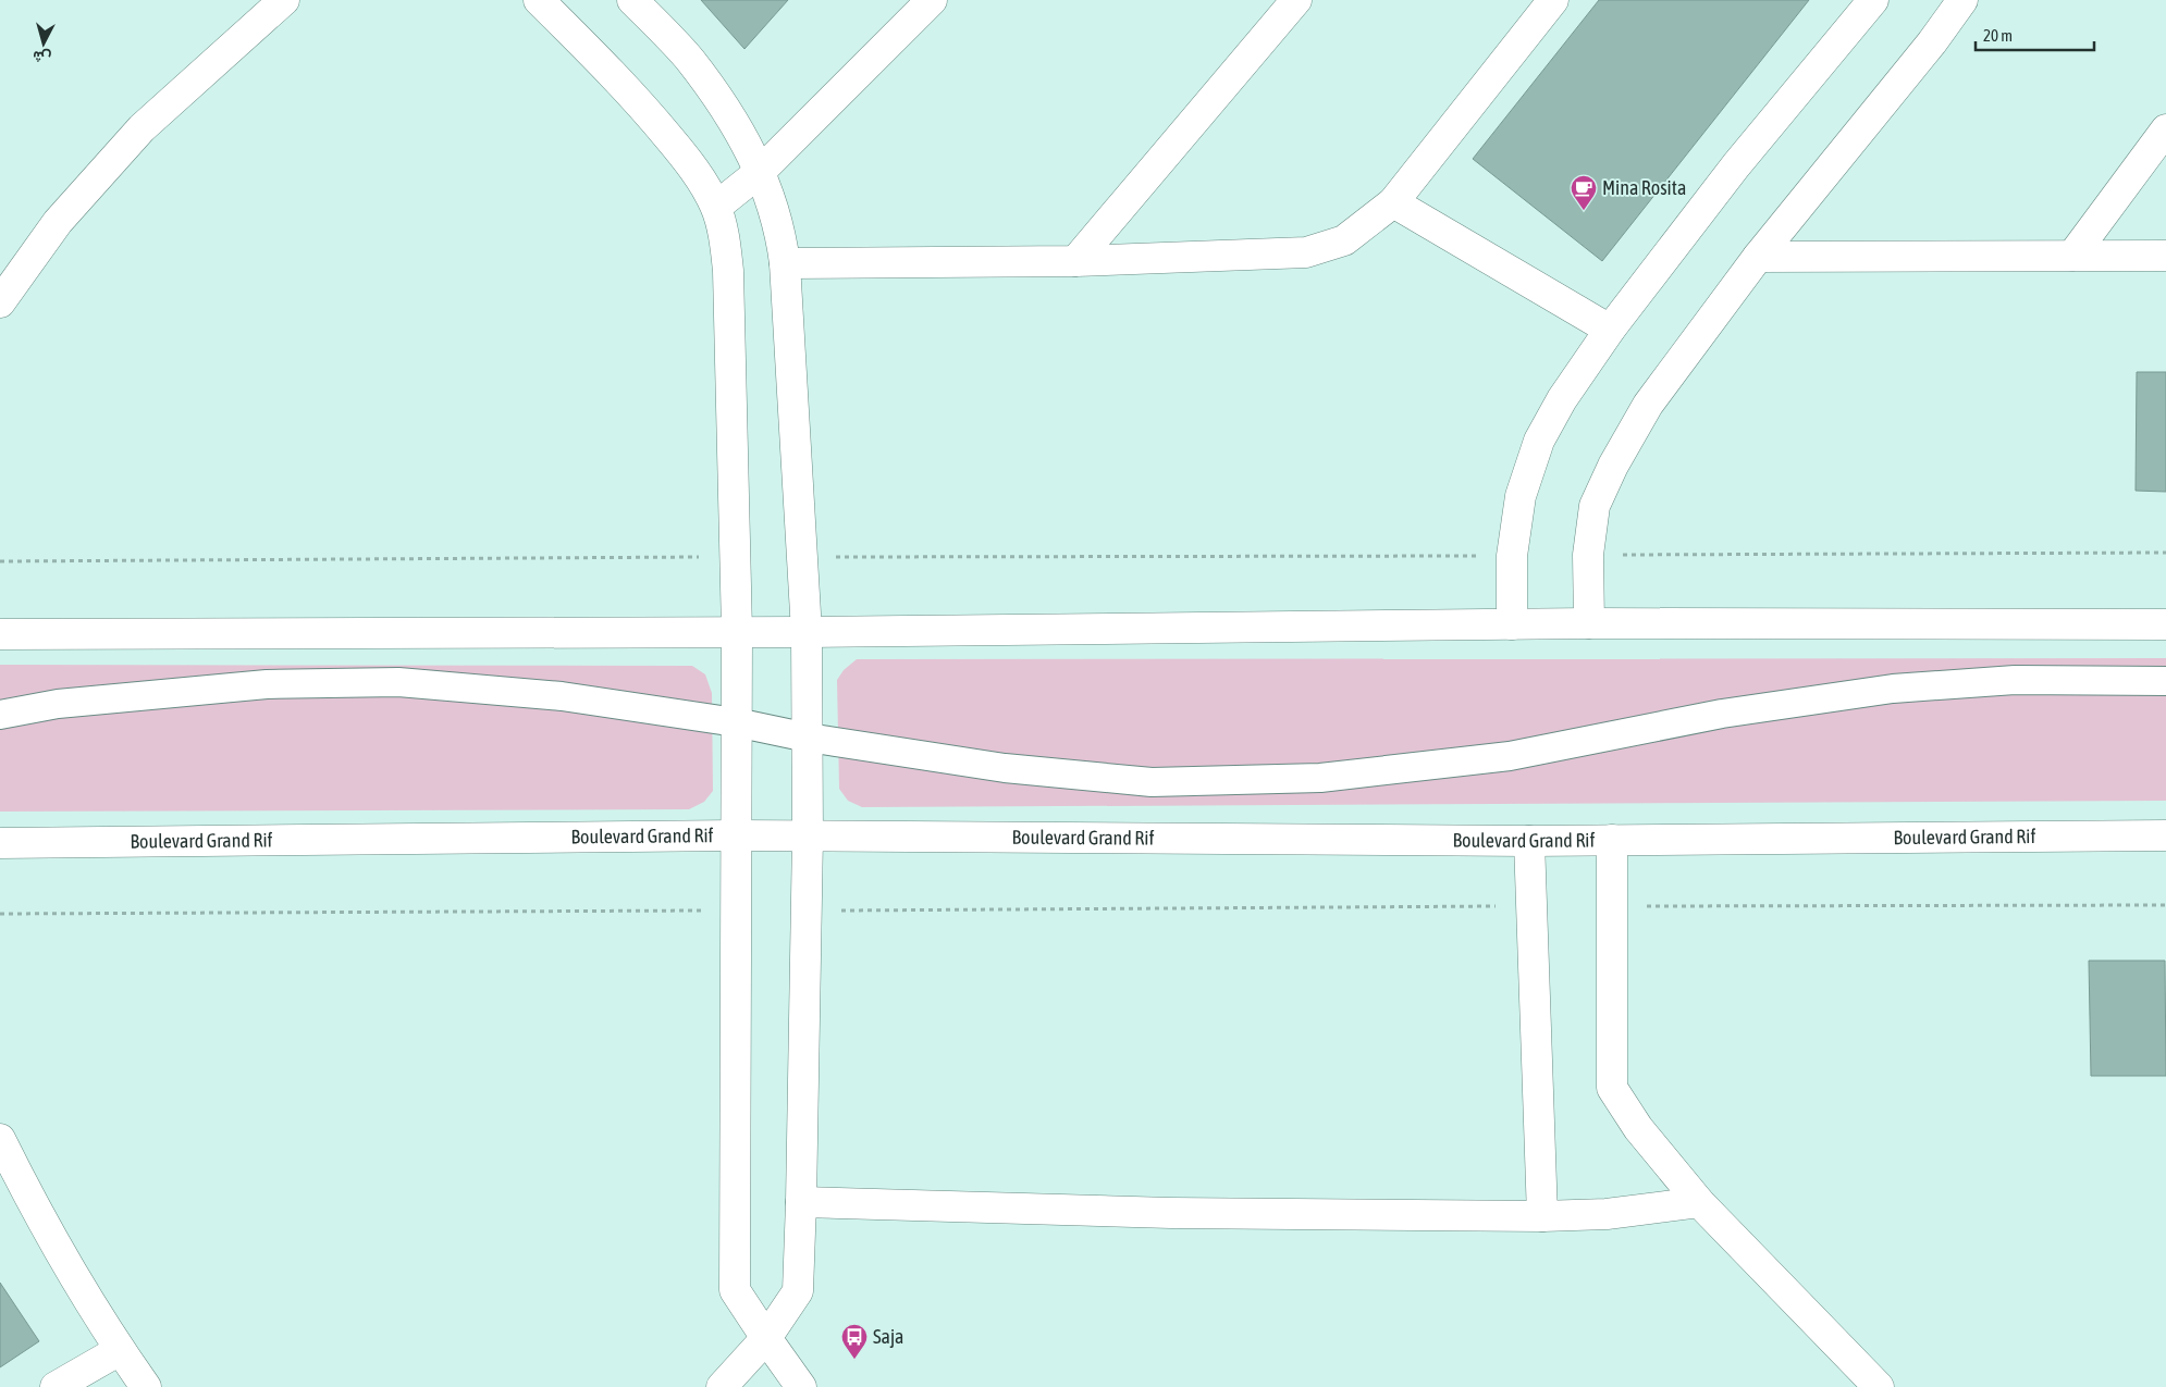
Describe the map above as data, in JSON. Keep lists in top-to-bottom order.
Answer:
{
  "streets": {
    "street": ["Boulevard Grand Rif"]
  },
  "places": {
    "cafe": ["Mina Rosita"],
    "bus stop": ["Saja"]
  },
  "scale_bar": "20 m",
  "north": "bottom"
}
